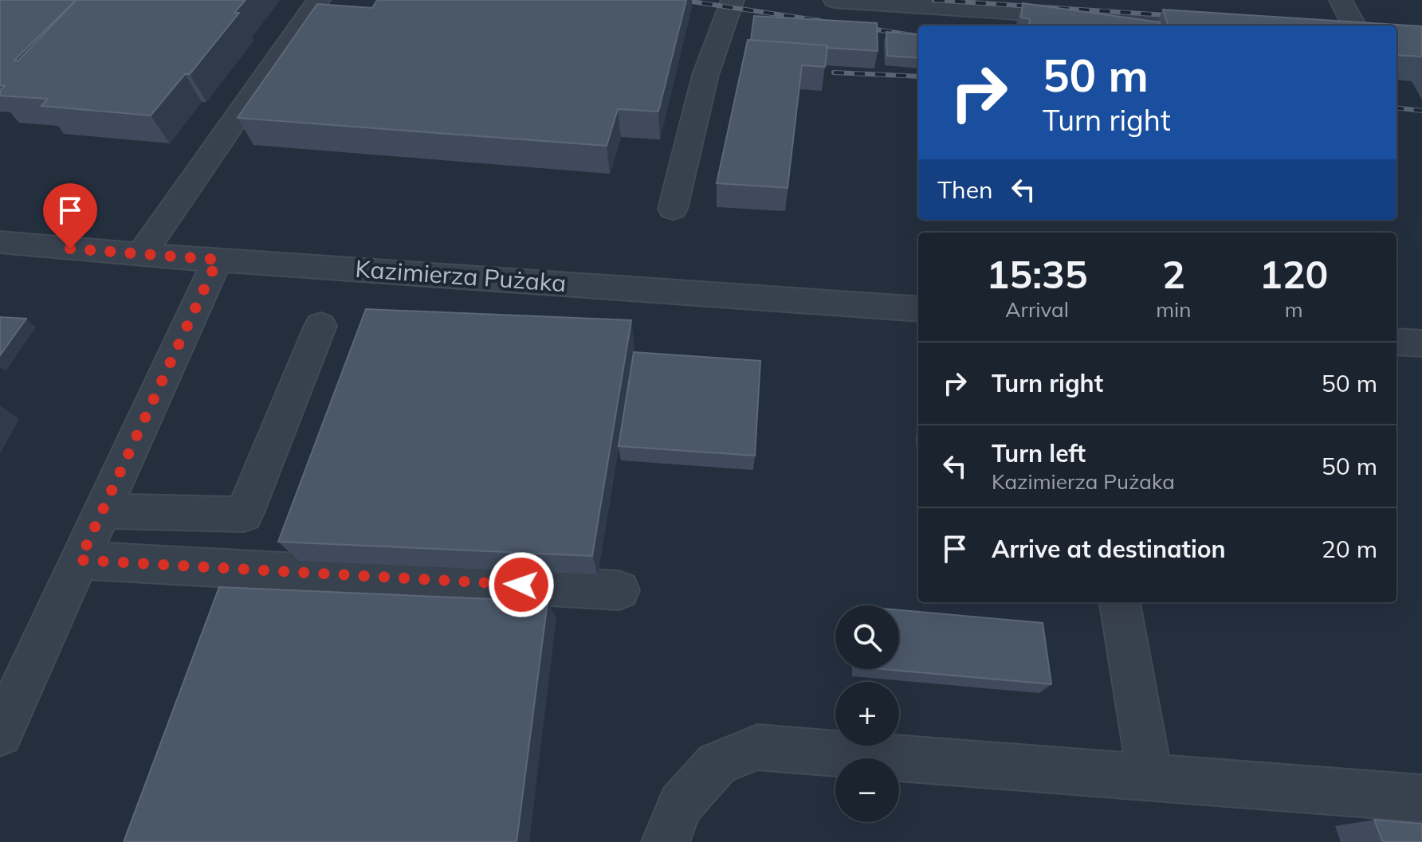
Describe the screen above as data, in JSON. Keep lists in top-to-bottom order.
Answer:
{
  "streets": {
    "street": ["Kazimierza Pużaka"]
  },
  "page": {
    "turn": ["50 m", "Turn right"],
    "then": "Then",
    "eta": [
      "15:35",
      "Arrival",
      "2",
      "min",
      "120",
      "m"
    ],
    "list": [
      {
        "name": "Turn right",
        "value": "50 m"
      },
      {
        "name": "Turn left",
        "note": "Kazimierza Pużaka",
        "value": "50 m"
      },
      {
        "name": "Arrive at destination",
        "value": "20 m"
      }
    ],
    "map_buttons": ["+", "−"]
  }
}
